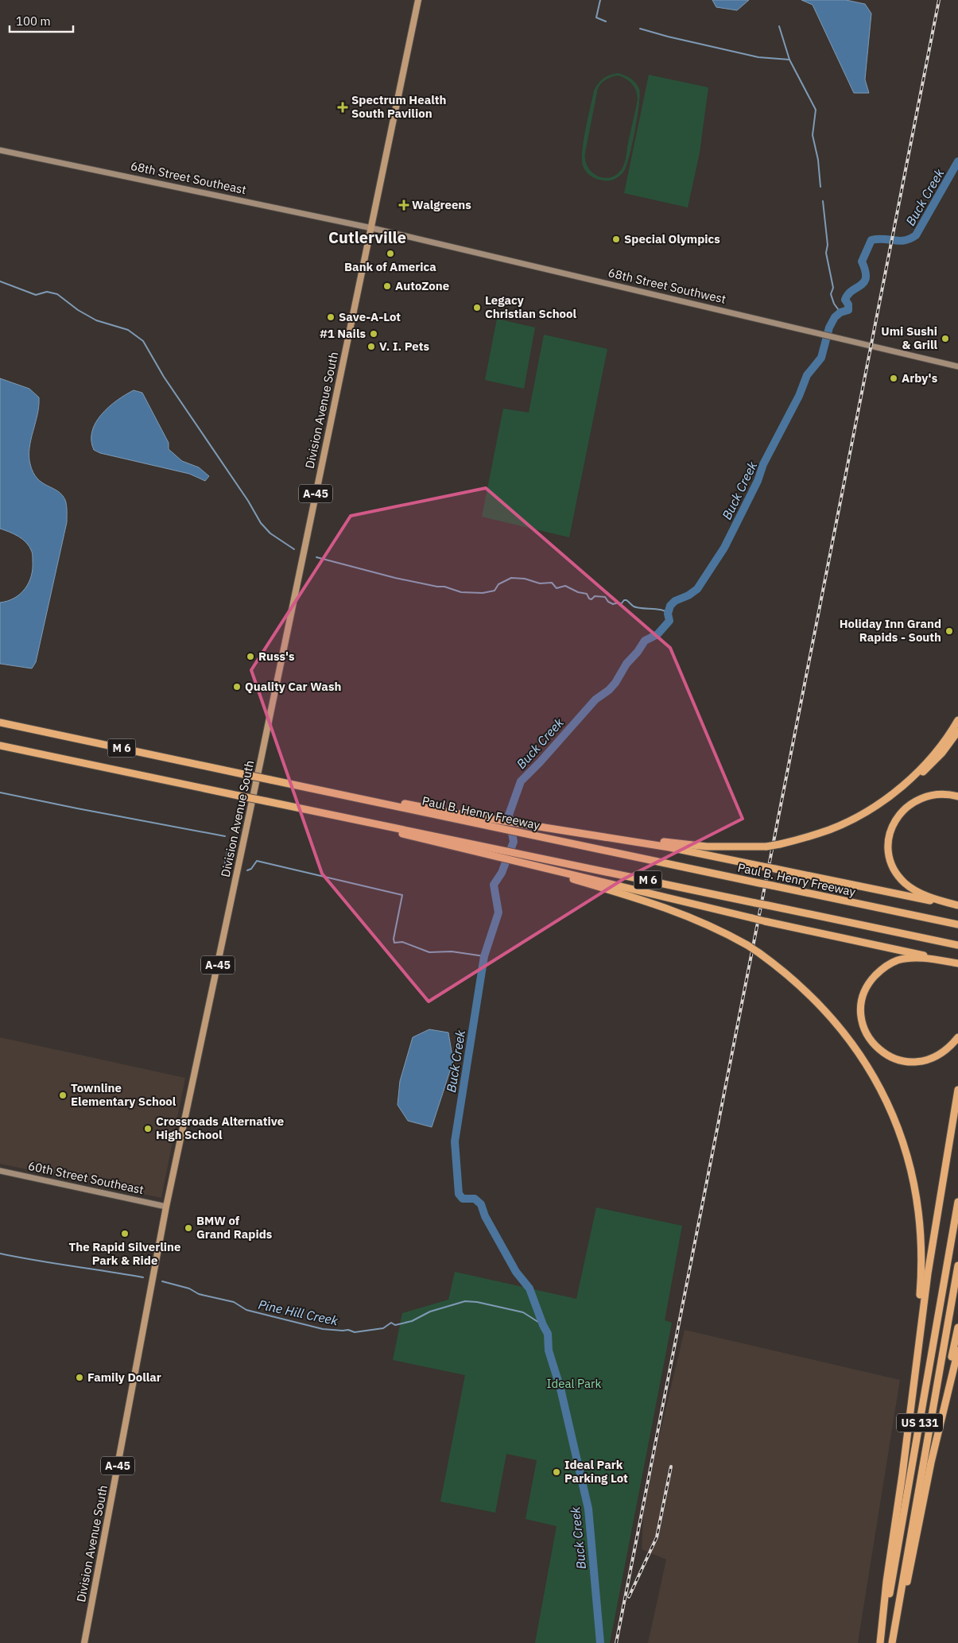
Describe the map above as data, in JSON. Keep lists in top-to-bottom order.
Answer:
{
  "streets": {
    "highway": ["M 6", "Paul B. Henry Freeway", "US 131"],
    "main road": [
      "68th Street Southeast",
      "68th Street Southwest",
      "Division Avenue South",
      "A-45",
      "60th Street Southeast"
    ]
  },
  "crossings": [
    ["68th Street Southeast", "68th Street Southwest"],
    ["68th Street Southeast", "Division Avenue South"],
    ["68th Street Southwest", "Division Avenue South"],
    ["Division Avenue South", "60th Street Southeast"],
    ["M 6", "Paul B. Henry Freeway"]
  ],
  "districts": ["Cutlerville"],
  "water": ["Buck Creek", "Pine Hill Creek"],
  "parks": ["Ideal Park"],
  "places": {
    "health": ["Spectrum Health South Pavilion", "Walgreens"],
    "other": [
      "Special Olympics",
      "Bank of America",
      "AutoZone",
      "Legacy Christian School",
      "Save-A-Lot",
      "#1 Nails",
      "Umi Sushi & Grill",
      "V. I. Pets",
      "Arby's",
      "Holiday Inn Grand Rapids - South",
      "Russ's",
      "Quality Car Wash",
      "Townline Elementary School",
      "Crossroads Alternative High School",
      "BMW of Grand Rapids",
      "The Rapid Silverline Park & Ride",
      "Family Dollar",
      "Ideal Park Parking Lot"
    ]
  },
  "scale_bar": "100 m"
}
